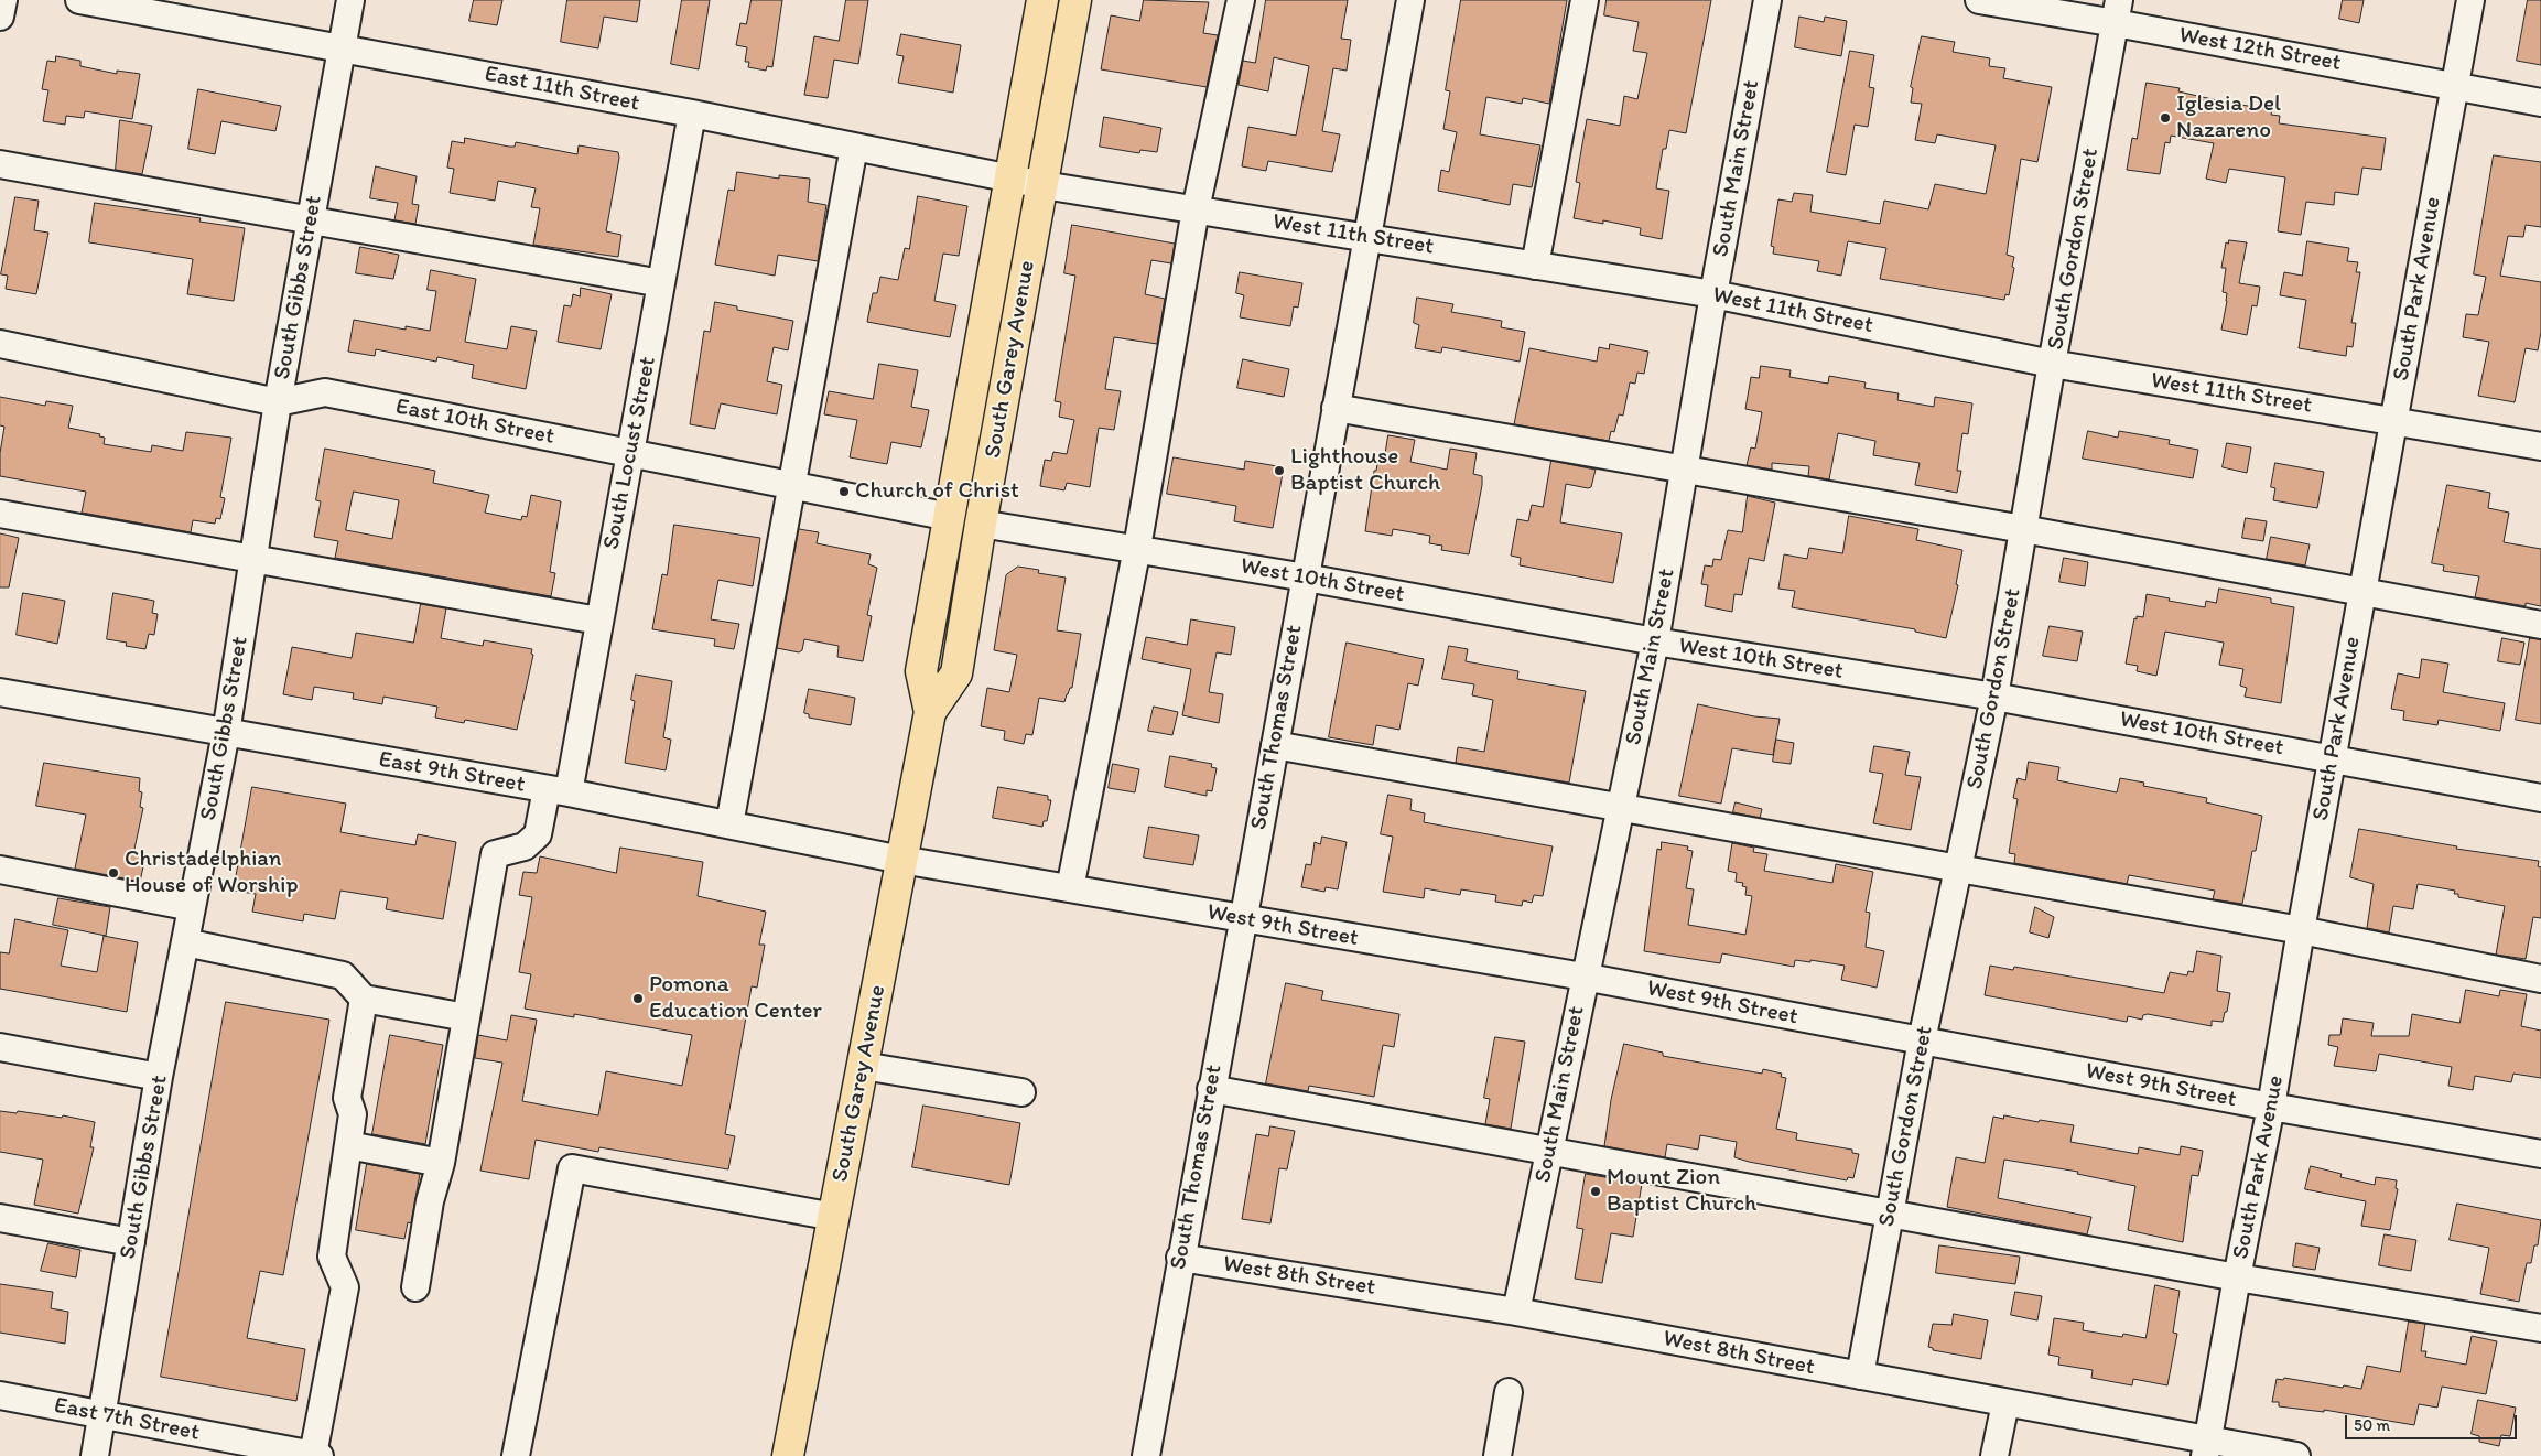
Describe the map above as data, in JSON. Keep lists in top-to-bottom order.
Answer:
{
  "streets": {
    "main road": ["South Garey Avenue"],
    "street": [
      "West 12th Street",
      "East 11th Street",
      "South Main Street",
      "West 11th Street",
      "South Gordon Street",
      "South Gibbs Street",
      "South Park Avenue",
      "East 10th Street",
      "South Locust Street",
      "West 10th Street",
      "South Thomas Street",
      "East 9th Street",
      "West 9th Street",
      "West 8th Street",
      "East 7th Street"
    ]
  },
  "crossings": [
    ["West 12th Street", "South Gordon Street"],
    ["West 12th Street", "South Park Avenue"],
    ["East 11th Street", "West 11th Street"],
    ["East 11th Street", "South Gibbs Street"],
    ["East 11th Street", "South Garey Avenue"],
    ["East 11th Street", "South Locust Street"],
    ["South Main Street", "West 11th Street"],
    ["South Main Street", "West 10th Street"],
    ["South Main Street", "West 9th Street"],
    ["South Main Street", "West 8th Street"],
    ["West 11th Street", "South Gordon Street"],
    ["West 11th Street", "South Park Avenue"],
    ["West 11th Street", "South Garey Avenue"],
    ["West 11th Street", "South Thomas Street"],
    ["South Gordon Street", "West 10th Street"],
    ["South Gordon Street", "West 9th Street"],
    ["South Gordon Street", "West 8th Street"],
    ["South Gibbs Street", "East 10th Street"],
    ["South Gibbs Street", "East 9th Street"],
    ["South Gibbs Street", "East 7th Street"],
    ["South Park Avenue", "West 10th Street"],
    ["South Park Avenue", "West 9th Street"],
    ["South Park Avenue", "West 8th Street"],
    ["South Garey Avenue", "East 10th Street"],
    ["South Garey Avenue", "West 10th Street"],
    ["South Garey Avenue", "East 9th Street"],
    ["South Garey Avenue", "West 9th Street"],
    ["East 10th Street", "South Locust Street"],
    ["South Locust Street", "East 9th Street"],
    ["West 10th Street", "South Thomas Street"],
    ["South Thomas Street", "West 9th Street"],
    ["South Thomas Street", "West 8th Street"],
    ["East 9th Street", "West 9th Street"]
  ],
  "places": [
    "Iglesia Del Nazareno",
    "Lighthouse Baptist Church",
    "Church of Christ",
    "Christadelphian House of Worship",
    "Pomona Education Center",
    "Mount Zion Baptist Church"
  ],
  "scale_bar": "50 m"
}
